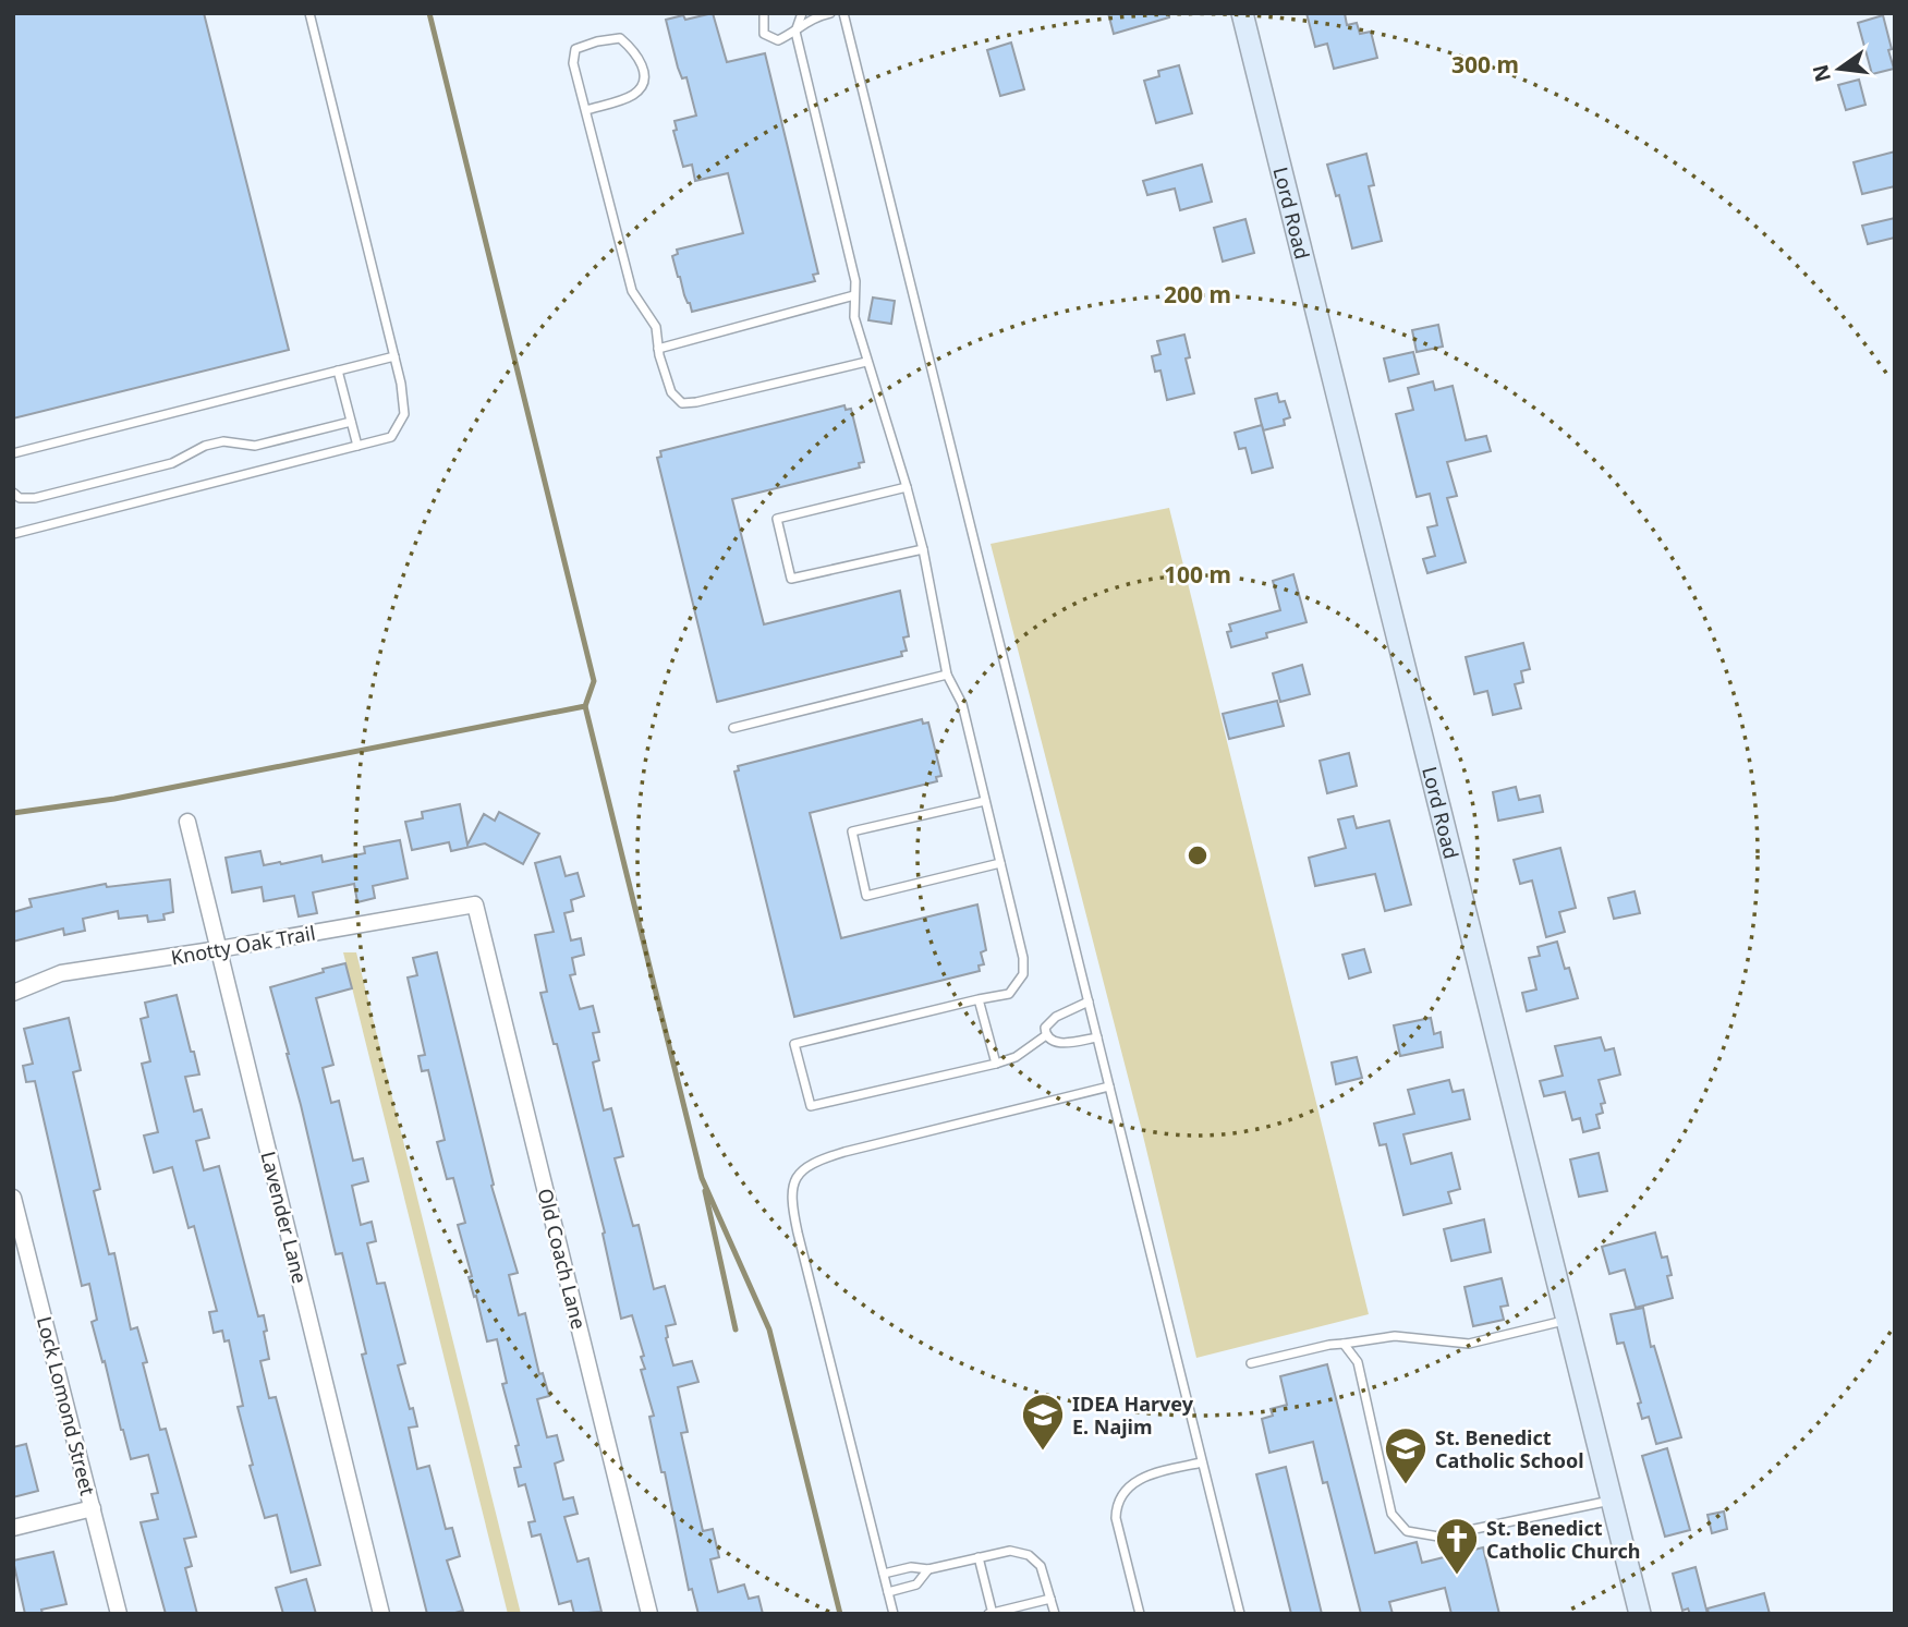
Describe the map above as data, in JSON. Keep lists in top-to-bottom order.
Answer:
{
  "streets": {
    "street": [
      "Lord Road",
      "Knotty Oak Trail",
      "Lavender Lane",
      "Old Coach Lane",
      "Lock Lomond Street"
    ]
  },
  "crossings": [
    ["Knotty Oak Trail", "Lavender Lane"],
    ["Knotty Oak Trail", "Old Coach Lane"]
  ],
  "places": {
    "school or university": ["IDEA Harvey E. Najim", "St. Benedict Catholic School"],
    "church": ["St. Benedict Catholic Church"]
  },
  "north": "left",
  "rings": ["300 m", "200 m", "100 m"]
}
